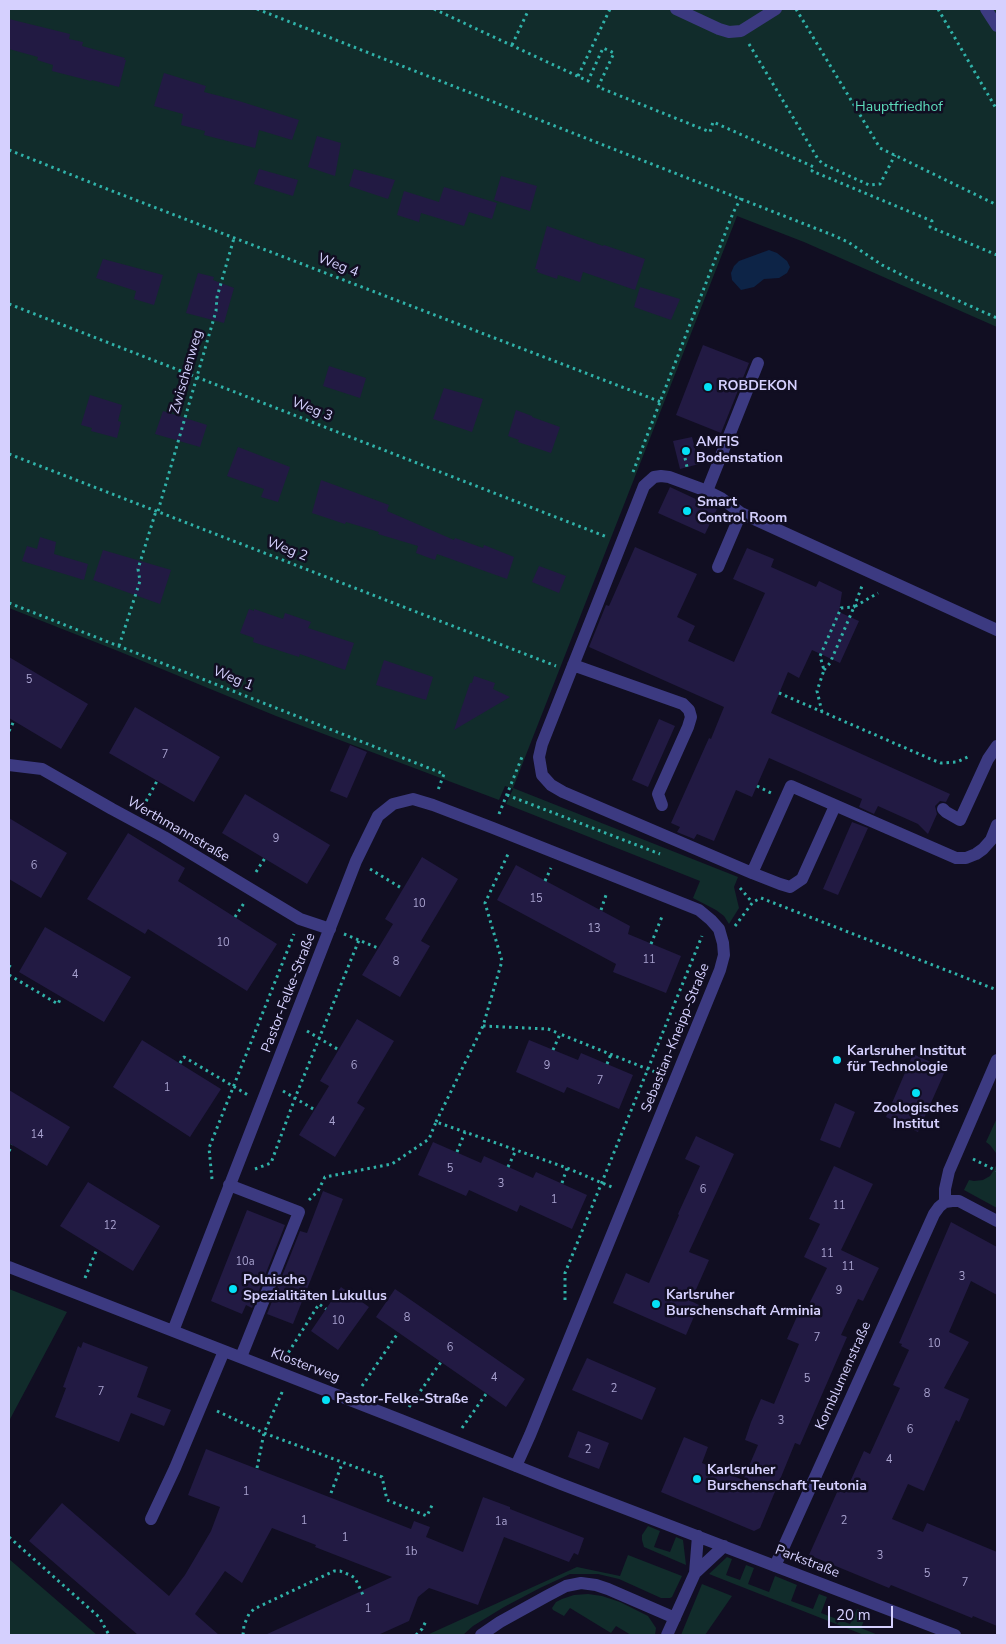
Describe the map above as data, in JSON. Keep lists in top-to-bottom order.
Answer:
{
  "streets": {
    "street": [
      "Werthmannstraße",
      "Pastor-Felke-Straße",
      "Sebastian-Kneipp-Straße",
      "Klosterweg",
      "Kornblumenstraße",
      "Parkstraße"
    ],
    "path": [
      "Weg 4",
      "Zwischenweg",
      "Weg 3",
      "Weg 2",
      "Weg 1"
    ]
  },
  "crossings": [
    ["Weg 4", "Zwischenweg"],
    ["Zwischenweg", "Weg 3"],
    ["Zwischenweg", "Weg 2"],
    ["Zwischenweg", "Weg 1"],
    ["Werthmannstraße", "Pastor-Felke-Straße"],
    ["Pastor-Felke-Straße", "Klosterweg"],
    ["Sebastian-Kneipp-Straße", "Klosterweg"],
    ["Klosterweg", "Parkstraße"],
    ["Kornblumenstraße", "Parkstraße"]
  ],
  "parks": ["Hauptfriedhof"],
  "places": [
    "ROBDEKON",
    "AMFIS Bodenstation",
    "Smart Control Room",
    "Karlsruher Institut für Technologie",
    "Zoologisches Institut",
    "Polnische Spezialitäten Lukullus",
    "Karlsruher Burschenschaft Arminia",
    "Pastor-Felke-Straße",
    "Karlsruher Burschenschaft Teutonia"
  ],
  "house_numbers": [
    "5",
    "7",
    "9",
    "6",
    "15",
    "10",
    "13",
    "10",
    "11",
    "8",
    "4",
    "6",
    "9",
    "7",
    "1",
    "4",
    "14",
    "5",
    "3",
    "6",
    "1",
    "11",
    "12",
    "11",
    "10a",
    "11",
    "3",
    "9",
    "8",
    "10",
    "7",
    "10",
    "6",
    "4",
    "5",
    "2",
    "7",
    "8",
    "3",
    "6",
    "2",
    "4",
    "1",
    "1",
    "2",
    "1a",
    "1",
    "1b",
    "3",
    "5",
    "7",
    "1"
  ],
  "scale_bar": "20 m"
}
